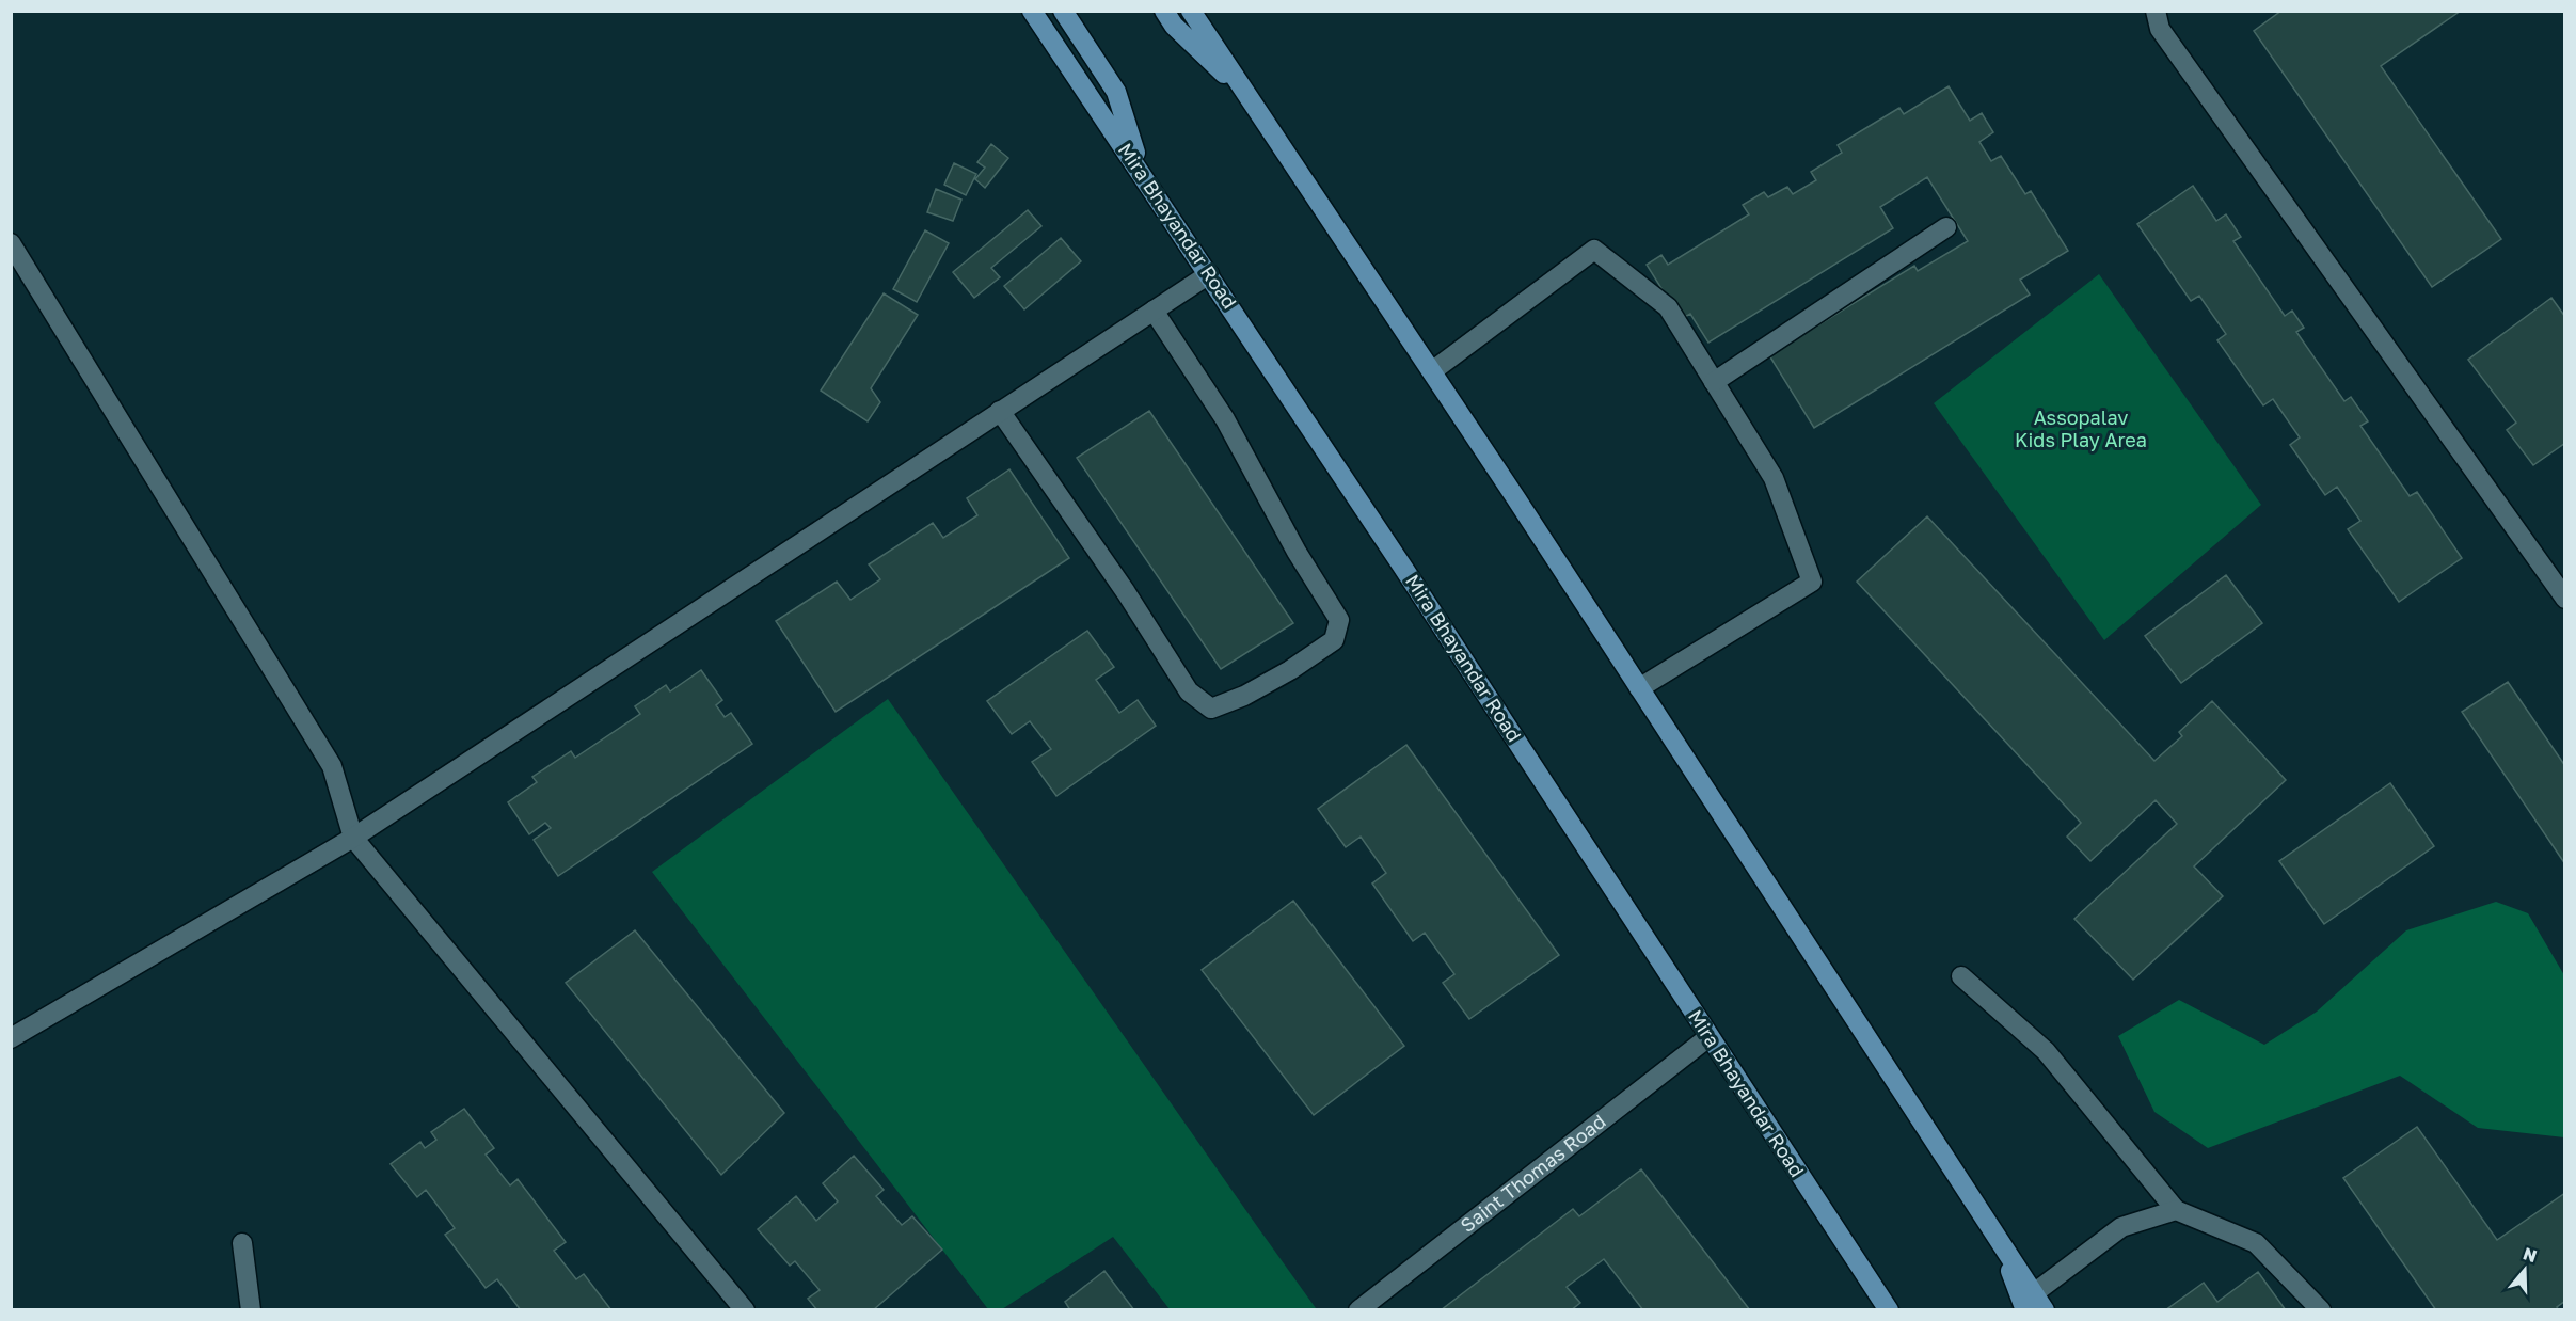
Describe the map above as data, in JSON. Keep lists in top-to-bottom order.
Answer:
{
  "streets": {
    "main road": ["Mira Bhayandar Road"],
    "street": ["Saint Thomas Road"]
  },
  "crossings": [
    ["Mira Bhayandar Road", "Saint Thomas Road"]
  ],
  "parks": ["Assopalav Kids Play Area"],
  "north": "top"
}
